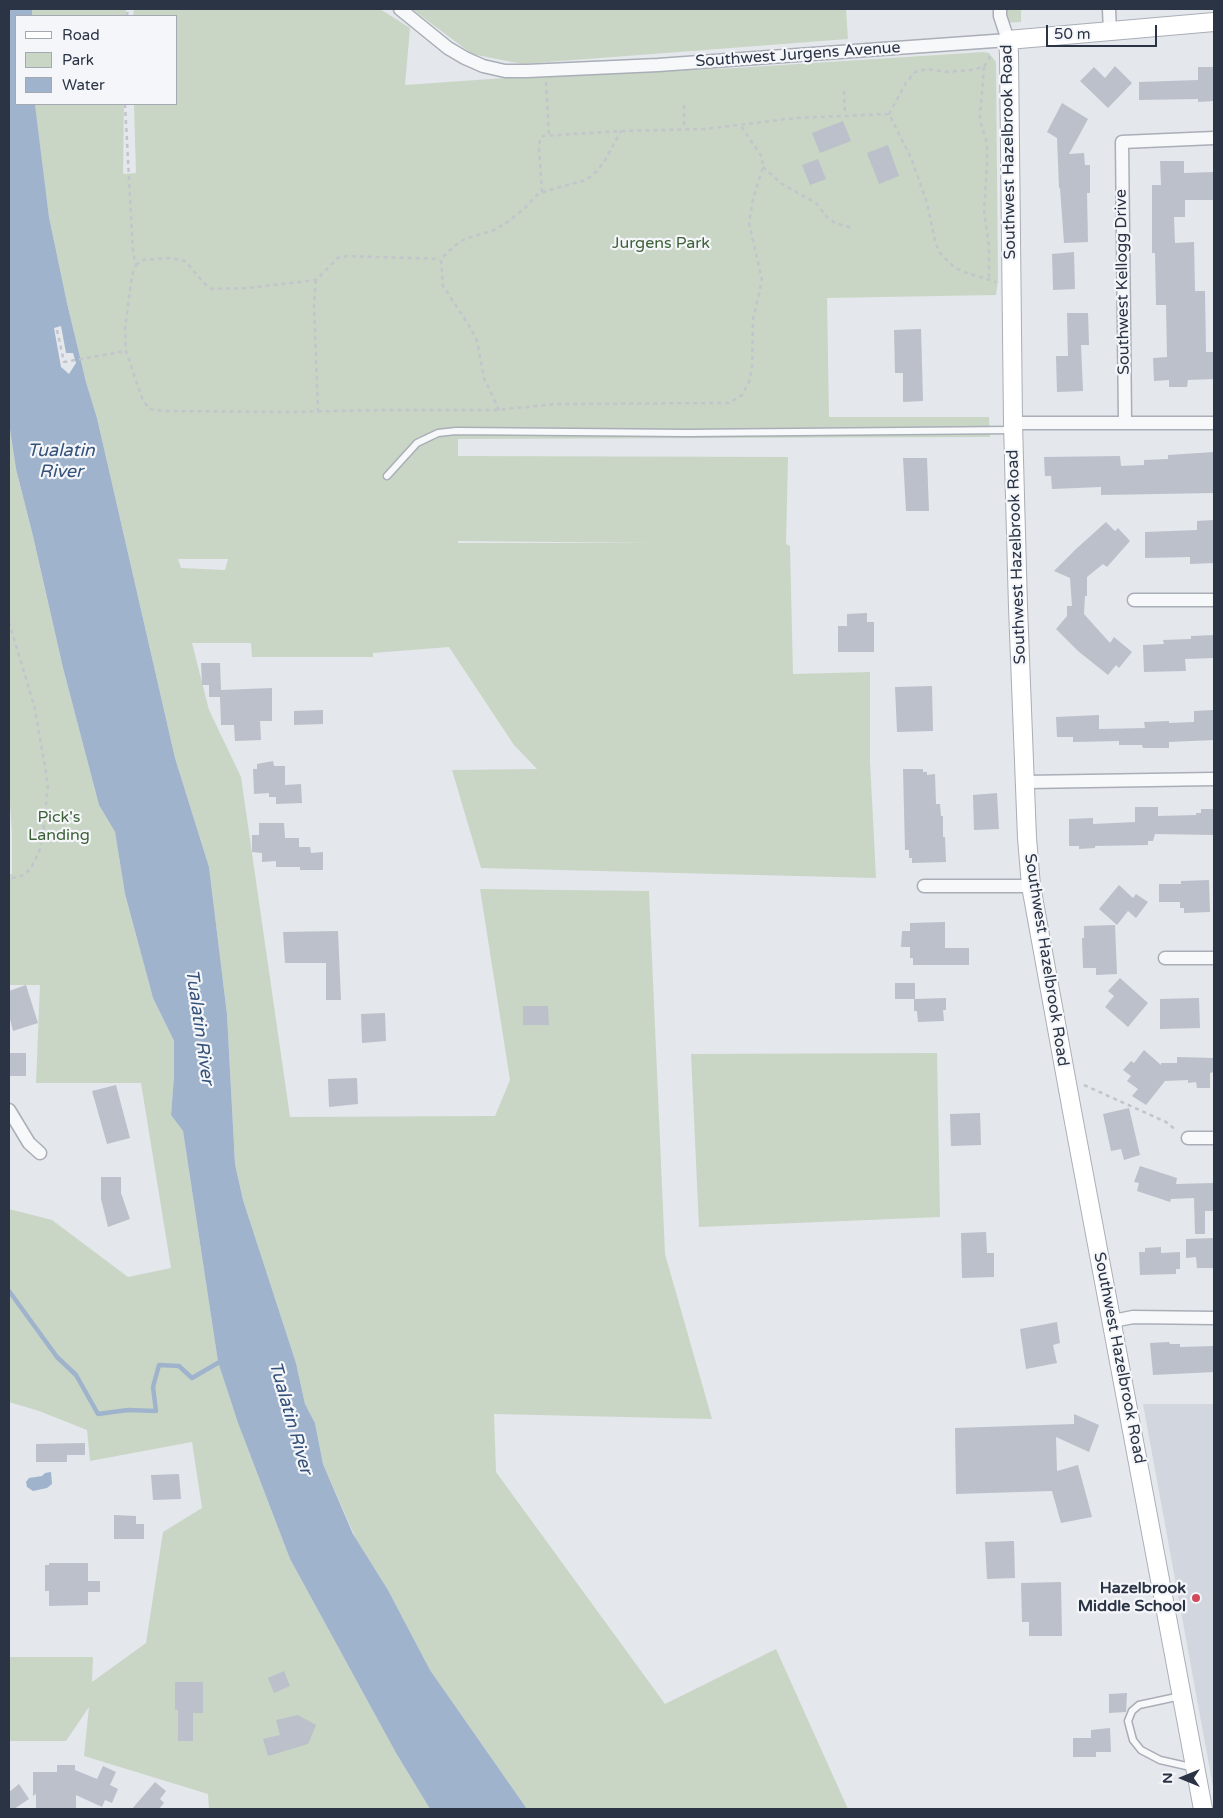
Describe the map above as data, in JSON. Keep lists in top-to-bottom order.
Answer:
{
  "streets": {
    "street": ["Southwest Jurgens Avenue", "Southwest Hazelbrook Road", "Southwest Kellogg Drive"]
  },
  "crossings": [
    ["Southwest Jurgens Avenue", "Southwest Hazelbrook Road"]
  ],
  "water": ["Tualatin River"],
  "parks": ["Jurgens Park", "Pick's Landing"],
  "places": ["Hazelbrook Middle School"],
  "legend": ["Road", "Park", "Water"],
  "scale_bar": "50 m",
  "north": "left"
}
